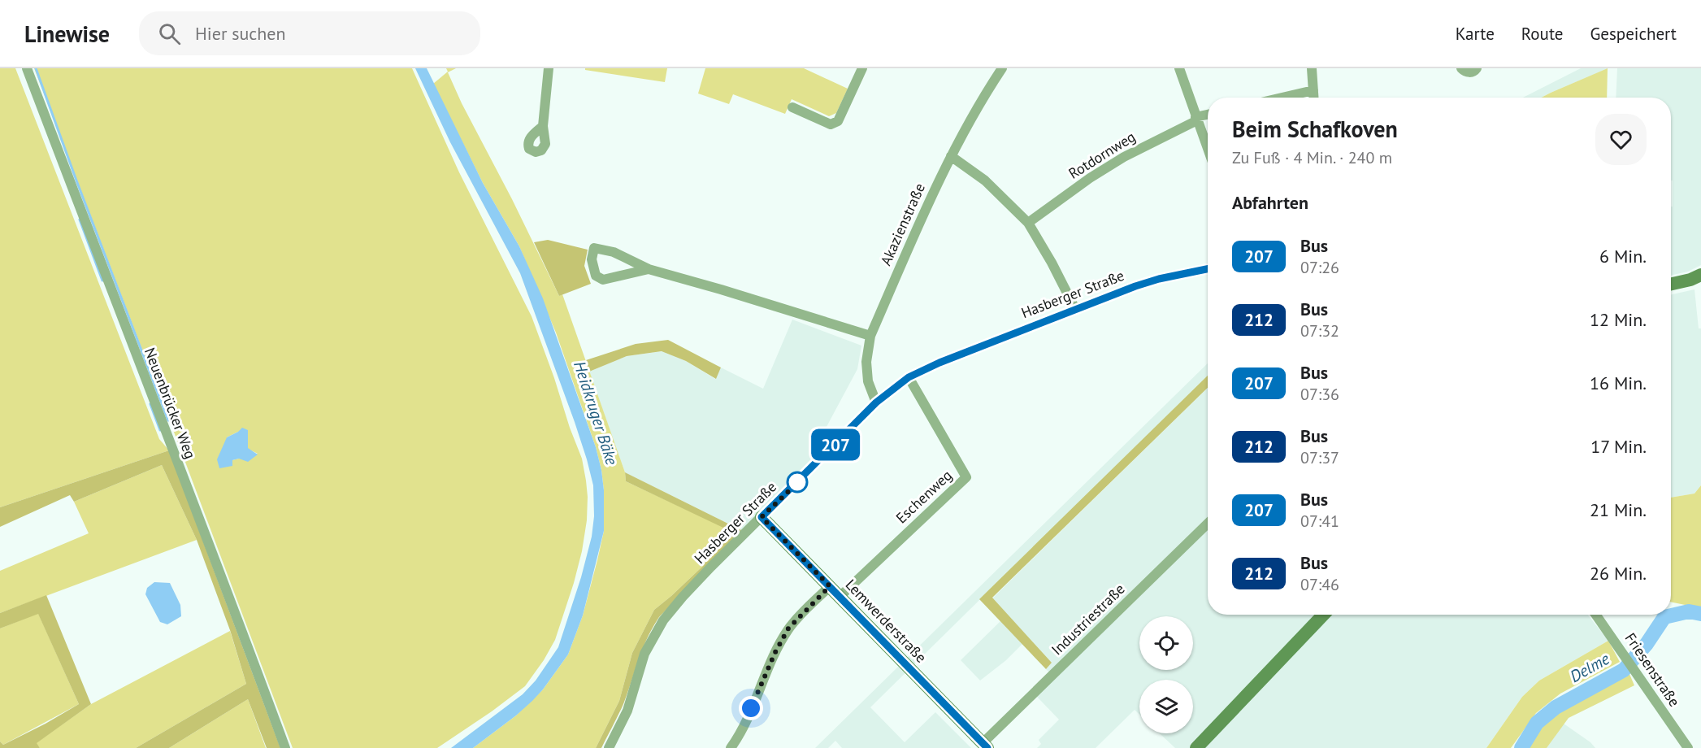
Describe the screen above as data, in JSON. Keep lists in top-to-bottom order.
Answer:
{
  "streets": {
    "street": [
      "Rotdornweg",
      "Akazienstraße",
      "Hasberger Straße",
      "Neuenbrücker Weg",
      "Eschenweg",
      "Industriestraße",
      "Lemwerderstraße",
      "Friesenstraße"
    ]
  },
  "crossings": [
    ["Akazienstraße", "Hasberger Straße"],
    ["Hasberger Straße", "Eschenweg"],
    ["Hasberger Straße", "Lemwerderstraße"],
    ["Eschenweg", "Lemwerderstraße"],
    ["Industriestraße", "Lemwerderstraße"]
  ],
  "water": ["Heidkruger Bäke", "Delme"],
  "lines": ["bus line 207"],
  "page": {
    "header": "Linewise",
    "search": "Hier suchen",
    "nav": ["Karte", "Route", "Gespeichert"],
    "on_map": "207",
    "heading": [
      ["Beim Schafkoven", "Zu Fuß · 4 Min. · 240 m"],
      "Abfahrten"
    ],
    "list": [
      {
        "mark": "207",
        "name": "Bus",
        "note": "07:26",
        "value": "6 Min."
      },
      {
        "mark": "212",
        "name": "Bus",
        "note": "07:32",
        "value": "12 Min."
      },
      {
        "mark": "207",
        "name": "Bus",
        "note": "07:36",
        "value": "16 Min."
      },
      {
        "mark": "212",
        "name": "Bus",
        "note": "07:37",
        "value": "17 Min."
      },
      {
        "mark": "207",
        "name": "Bus",
        "note": "07:41",
        "value": "21 Min."
      },
      {
        "mark": "212",
        "name": "Bus",
        "note": "07:46",
        "value": "26 Min."
      }
    ]
  }
}
